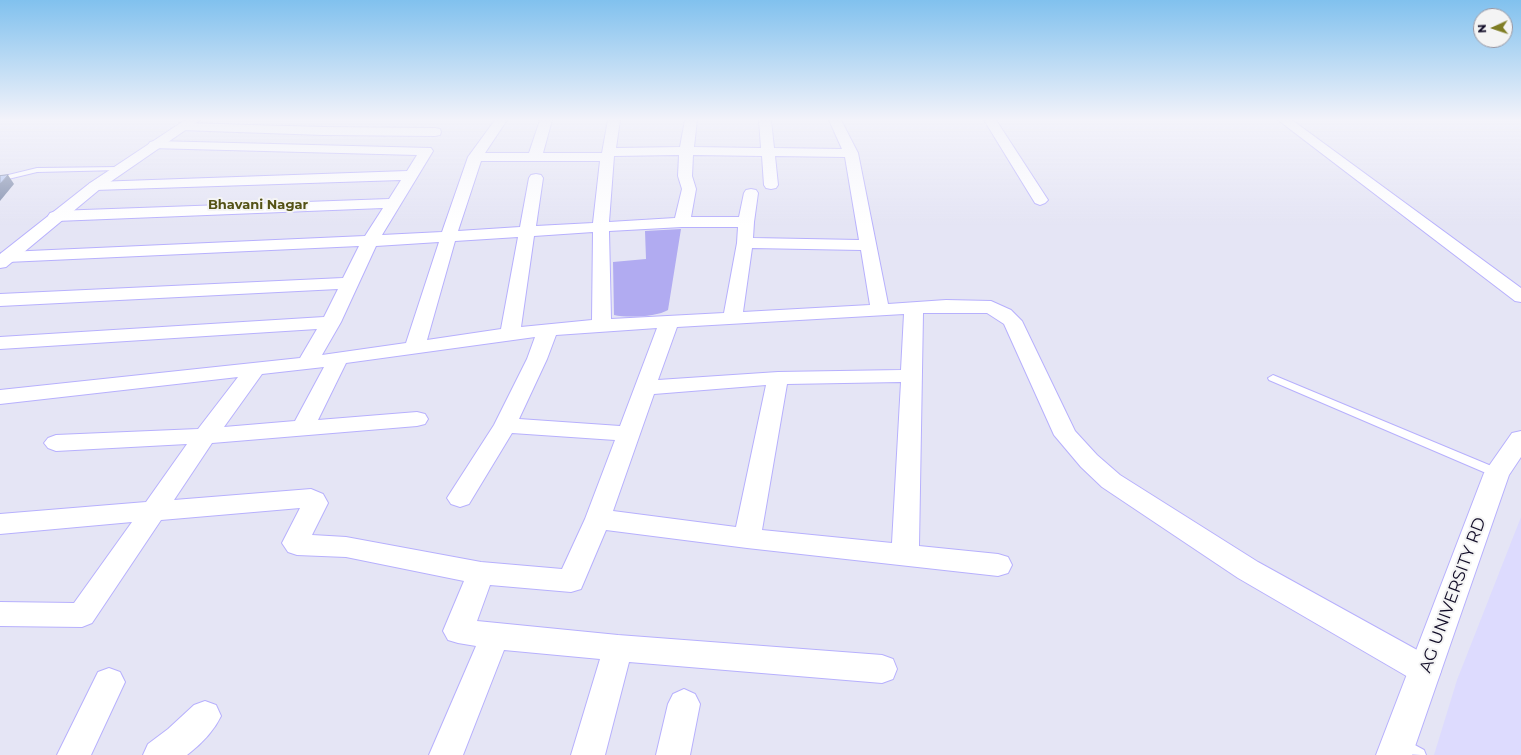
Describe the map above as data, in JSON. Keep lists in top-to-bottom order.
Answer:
{
  "streets": {
    "street": ["AG UNIVERSITY RD"]
  },
  "districts": ["Bhavani Nagar"],
  "north": "left"
}
